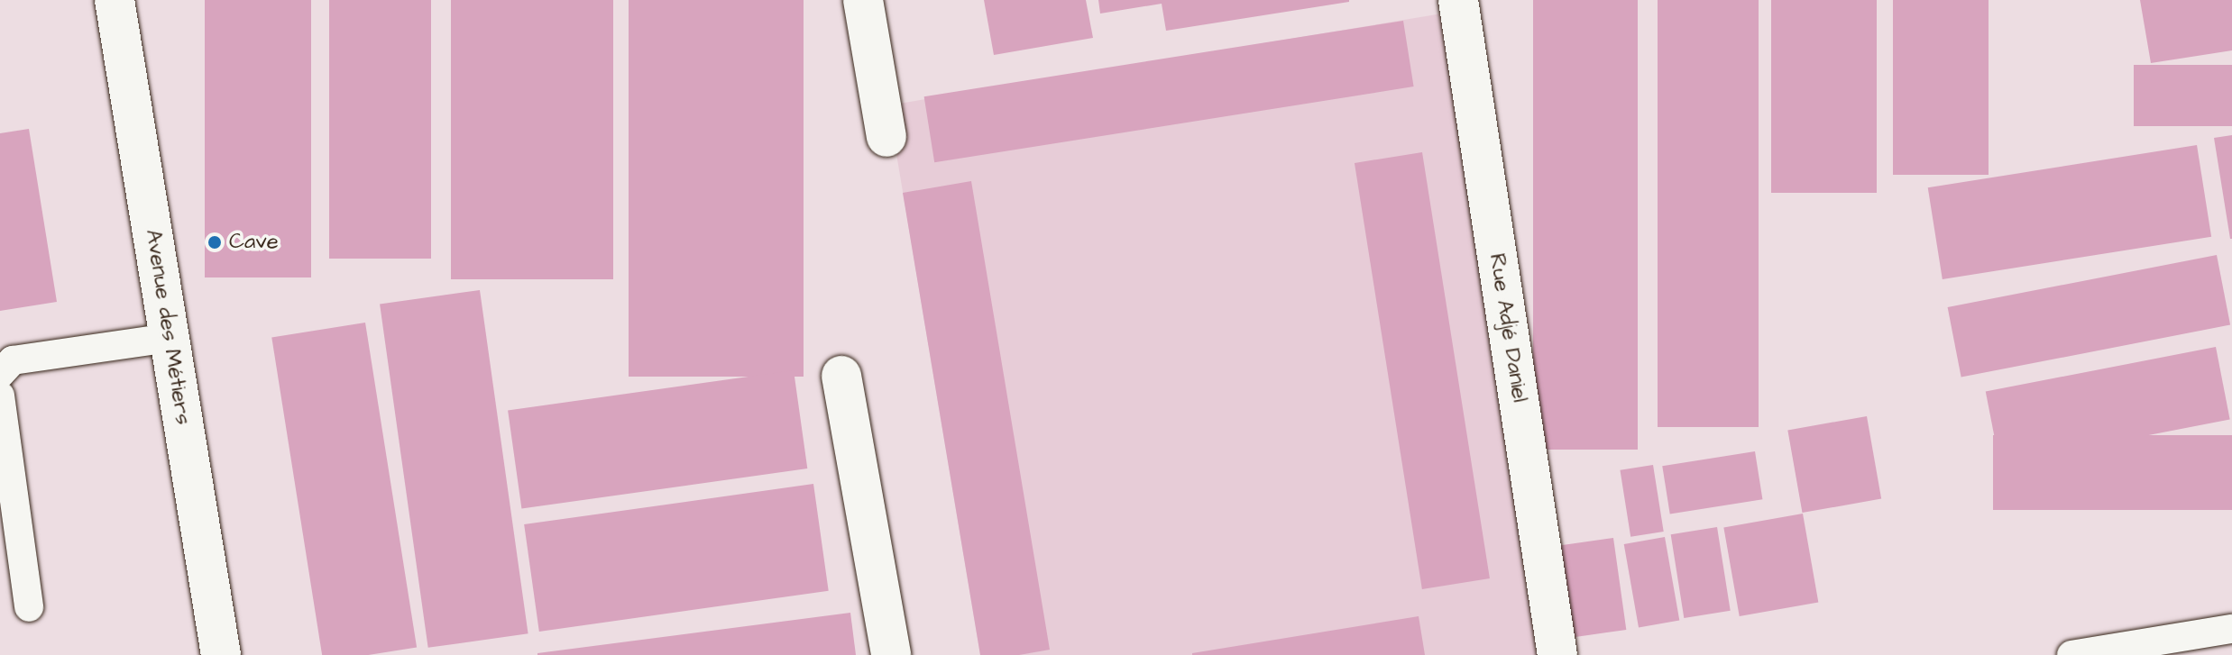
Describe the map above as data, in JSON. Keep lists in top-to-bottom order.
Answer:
{
  "streets": {
    "street": ["Avenue des Métiers", "Rue Adjé Daniel"]
  },
  "places": ["Cave"]
}
